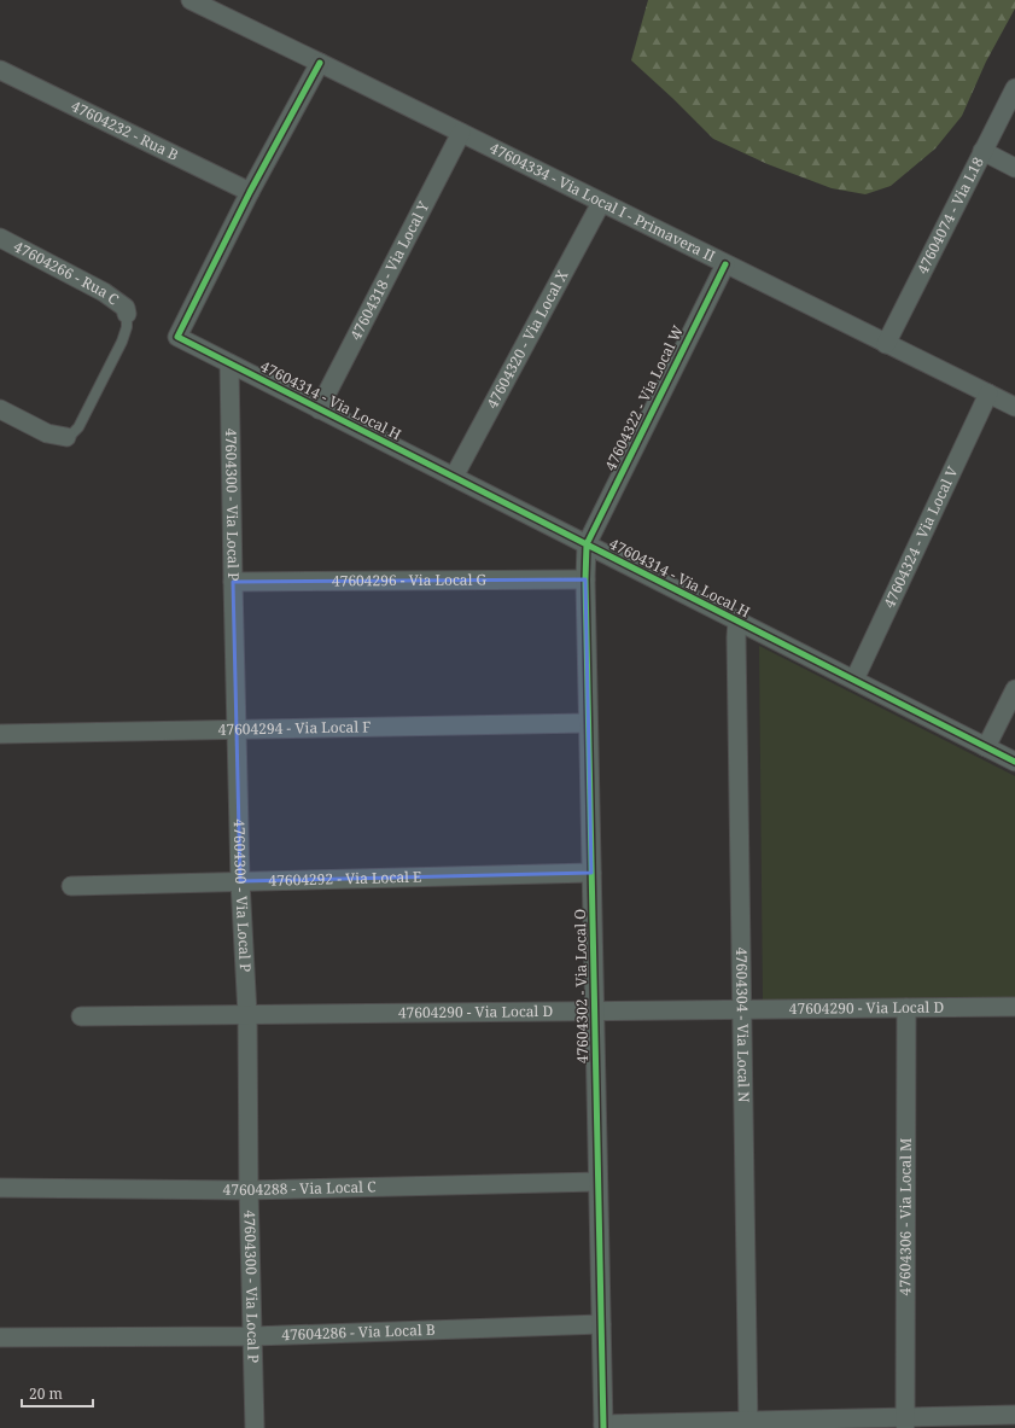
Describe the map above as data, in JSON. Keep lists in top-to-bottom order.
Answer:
{
  "streets": {
    "street": [
      "47604232 - Rua B",
      "47604334 - Via Local I - Primavera II",
      "47604074 - Via L18",
      "47604318 - Via Local Y",
      "47604266 - Rua C",
      "47604320 - Via Local X",
      "47604322 - Via Local W",
      "47604314 - Via Local H",
      "47604300 - Via Local P",
      "47604324 - Via Local V",
      "47604296 - Via Local G",
      "47604294 - Via Local F",
      "47604292 - Via Local E",
      "47604302 - Via Local O",
      "47604290 - Via Local D",
      "47604304 - Via Local N",
      "47604288 - Via Local C",
      "47604306 - Via Local M",
      "47604286 - Via Local B"
    ]
  },
  "crossings": [
    ["47604232 - Rua B", "47604314 - Via Local H"],
    ["47604334 - Via Local I - Primavera II", "47604074 - Via L18"],
    ["47604334 - Via Local I - Primavera II", "47604318 - Via Local Y"],
    ["47604334 - Via Local I - Primavera II", "47604320 - Via Local X"],
    ["47604334 - Via Local I - Primavera II", "47604322 - Via Local W"],
    ["47604334 - Via Local I - Primavera II", "47604324 - Via Local V"],
    ["47604318 - Via Local Y", "47604314 - Via Local H"],
    ["47604320 - Via Local X", "47604314 - Via Local H"],
    ["47604322 - Via Local W", "47604314 - Via Local H"],
    ["47604322 - Via Local W", "47604302 - Via Local O"],
    ["47604314 - Via Local H", "47604300 - Via Local P"],
    ["47604314 - Via Local H", "47604324 - Via Local V"],
    ["47604314 - Via Local H", "47604302 - Via Local O"],
    ["47604314 - Via Local H", "47604304 - Via Local N"],
    ["47604300 - Via Local P", "47604296 - Via Local G"],
    ["47604300 - Via Local P", "47604294 - Via Local F"],
    ["47604300 - Via Local P", "47604292 - Via Local E"],
    ["47604300 - Via Local P", "47604290 - Via Local D"],
    ["47604300 - Via Local P", "47604288 - Via Local C"],
    ["47604300 - Via Local P", "47604286 - Via Local B"],
    ["47604296 - Via Local G", "47604302 - Via Local O"],
    ["47604294 - Via Local F", "47604302 - Via Local O"],
    ["47604292 - Via Local E", "47604302 - Via Local O"],
    ["47604302 - Via Local O", "47604290 - Via Local D"],
    ["47604302 - Via Local O", "47604288 - Via Local C"],
    ["47604302 - Via Local O", "47604286 - Via Local B"],
    ["47604290 - Via Local D", "47604304 - Via Local N"],
    ["47604290 - Via Local D", "47604306 - Via Local M"]
  ],
  "scale_bar": "20 m"
}
